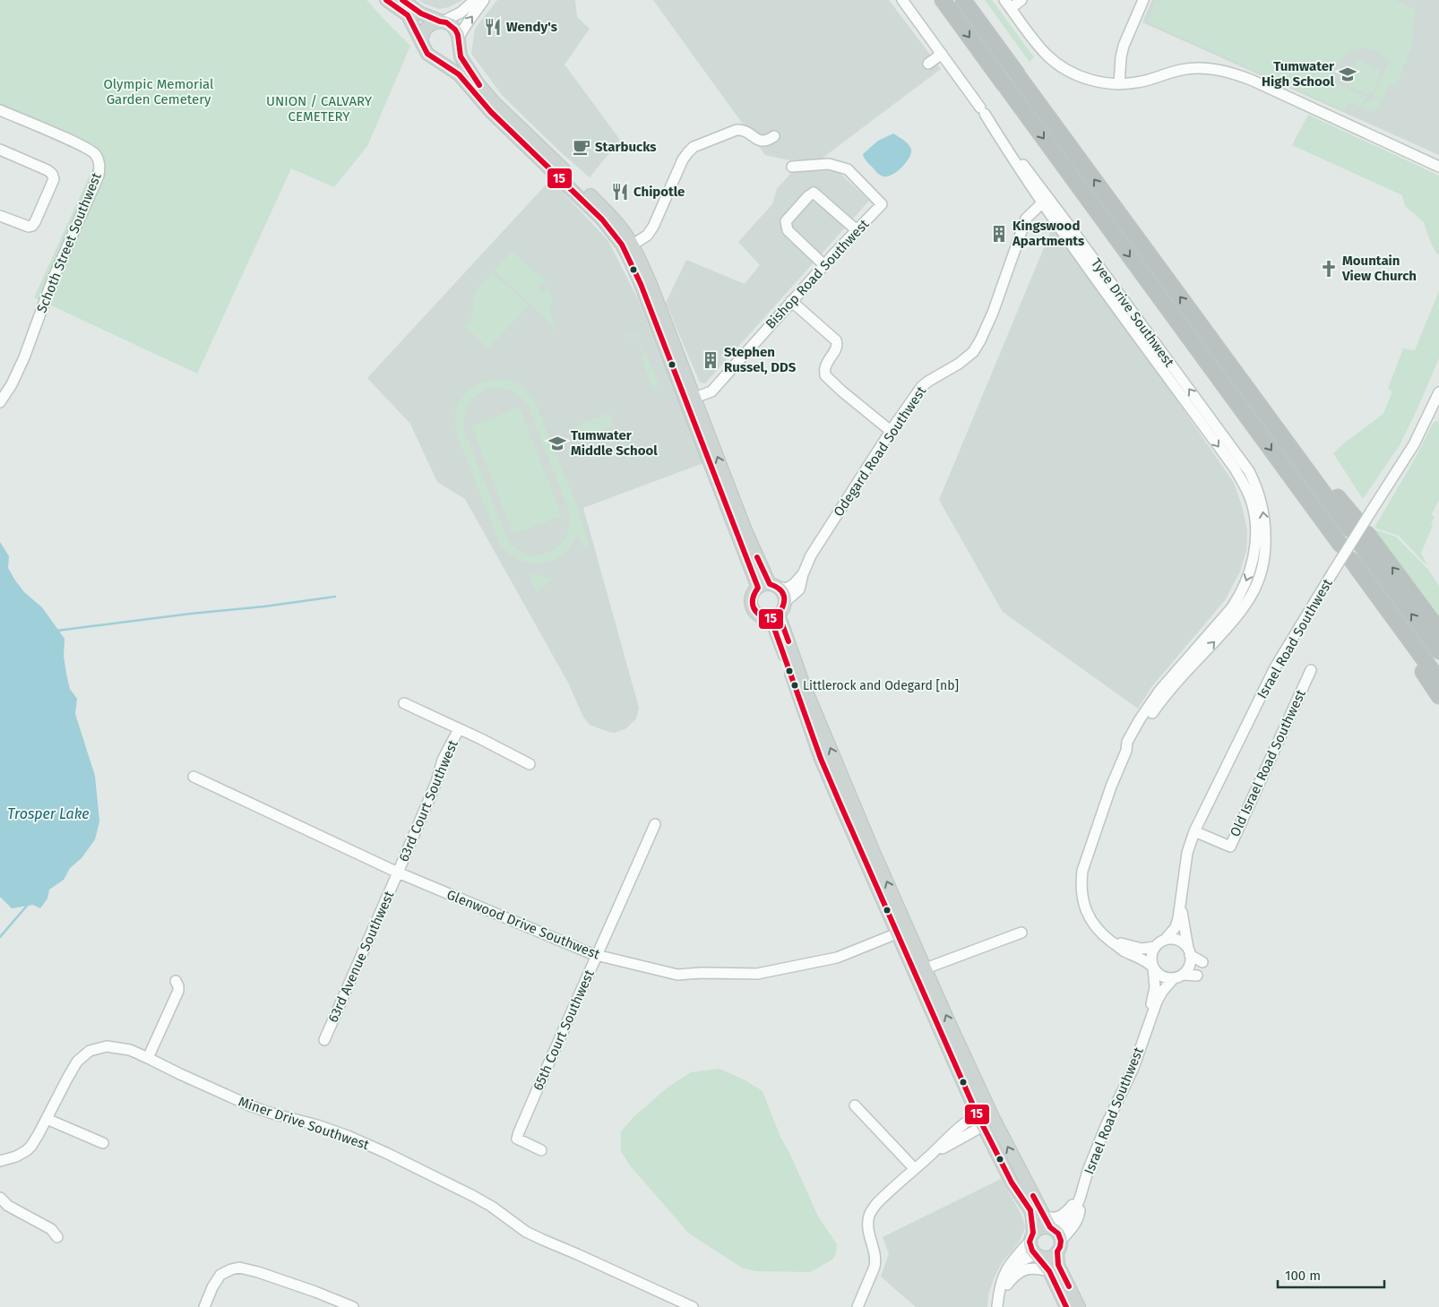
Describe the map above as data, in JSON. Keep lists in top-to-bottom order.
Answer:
{
  "streets": {
    "street": [
      "Schoth Street Southwest",
      "Bishop Road Southwest",
      "Tyee Drive Southwest",
      "Odegard Road Southwest",
      "Israel Road Southwest",
      "Old Israel Road Southwest",
      "63rd Court Southwest",
      "Glenwood Drive Southwest",
      "63rd Avenue Southwest",
      "65th Court Southwest",
      "Miner Drive Southwest"
    ]
  },
  "crossings": [
    ["Tyee Drive Southwest", "Odegard Road Southwest"],
    ["Tyee Drive Southwest", "Israel Road Southwest"],
    ["Israel Road Southwest", "Old Israel Road Southwest"],
    ["63rd Court Southwest", "Glenwood Drive Southwest"],
    ["63rd Court Southwest", "63rd Avenue Southwest"],
    ["Glenwood Drive Southwest", "63rd Avenue Southwest"],
    ["Glenwood Drive Southwest", "65th Court Southwest"]
  ],
  "water": ["Trosper Lake"],
  "parks": ["Olympic Memorial Garden Cemetery", "UNION / CALVARY CEMETERY"],
  "places": {
    "restaurant": ["Wendy's", "Chipotle"],
    "school or university": ["Tumwater High School", "Tumwater Middle School"],
    "cafe": ["Starbucks"],
    "building": ["Kingswood Apartments", "Stephen Russel, DDS"],
    "church": ["Mountain View Church"],
    "other": ["Littlerock and Odegard [nb]"]
  },
  "lines": ["transit line 15"],
  "scale_bar": "100 m"
}
